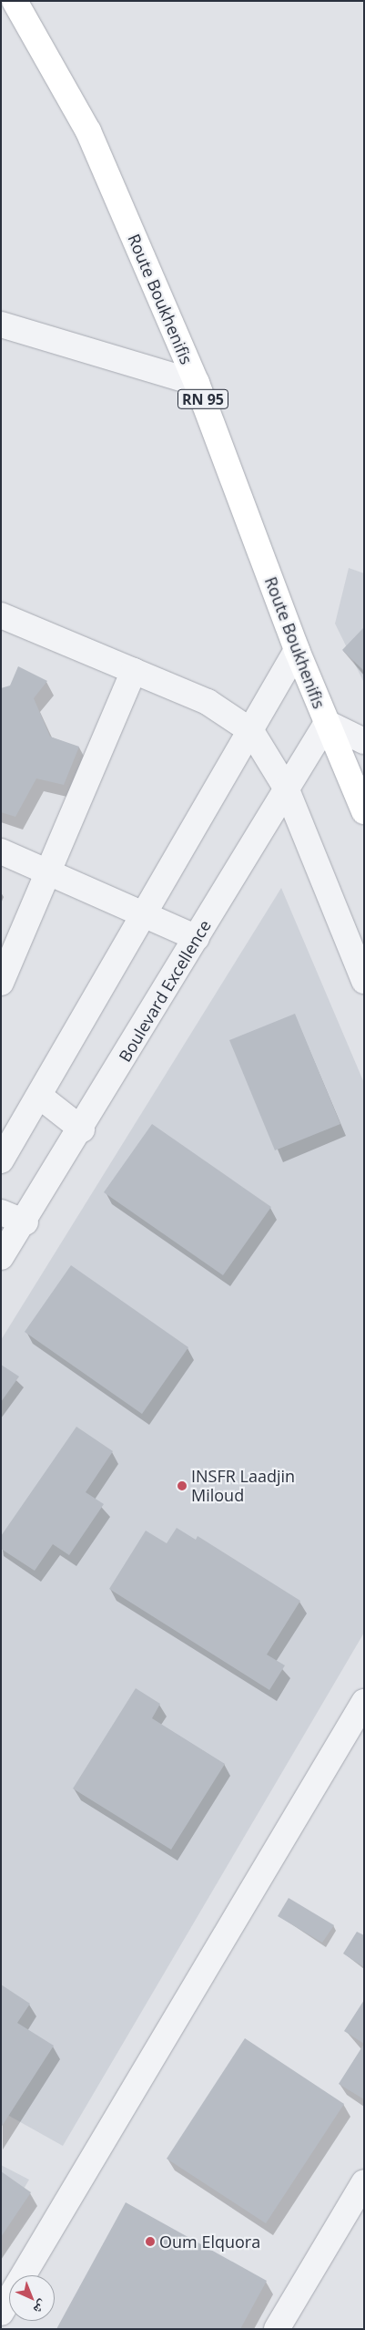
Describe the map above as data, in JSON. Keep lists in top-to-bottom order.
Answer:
{
  "streets": {
    "main road": ["Route Boukhenifis", "RN 95"],
    "street": ["Boulevard Excellence"]
  },
  "crossings": [
    ["Route Boukhenifis", "Boulevard Excellence"]
  ],
  "places": ["INSFR Laadjin Miloud", "Oum Elquora"],
  "north": "bottom right"
}
